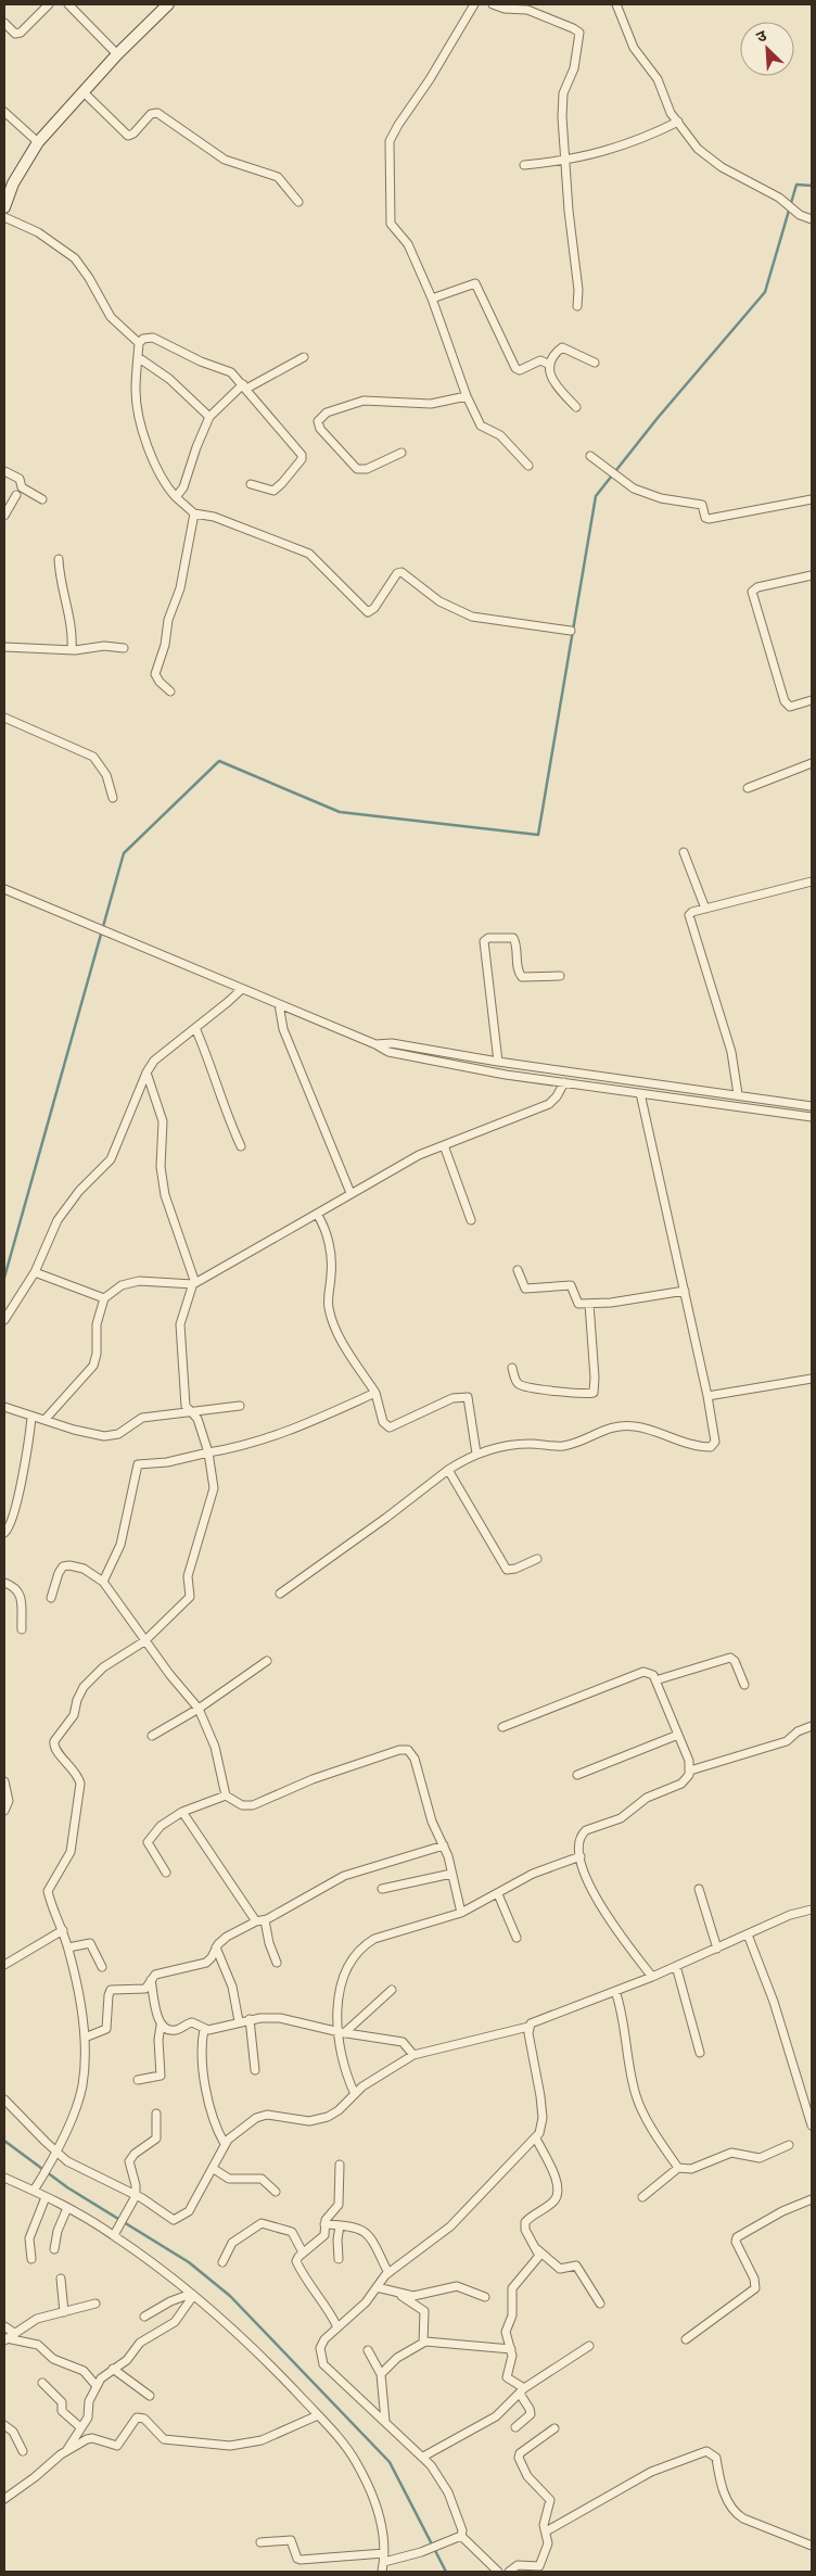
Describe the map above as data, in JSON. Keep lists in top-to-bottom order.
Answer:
{
  "north": "top left"
}
